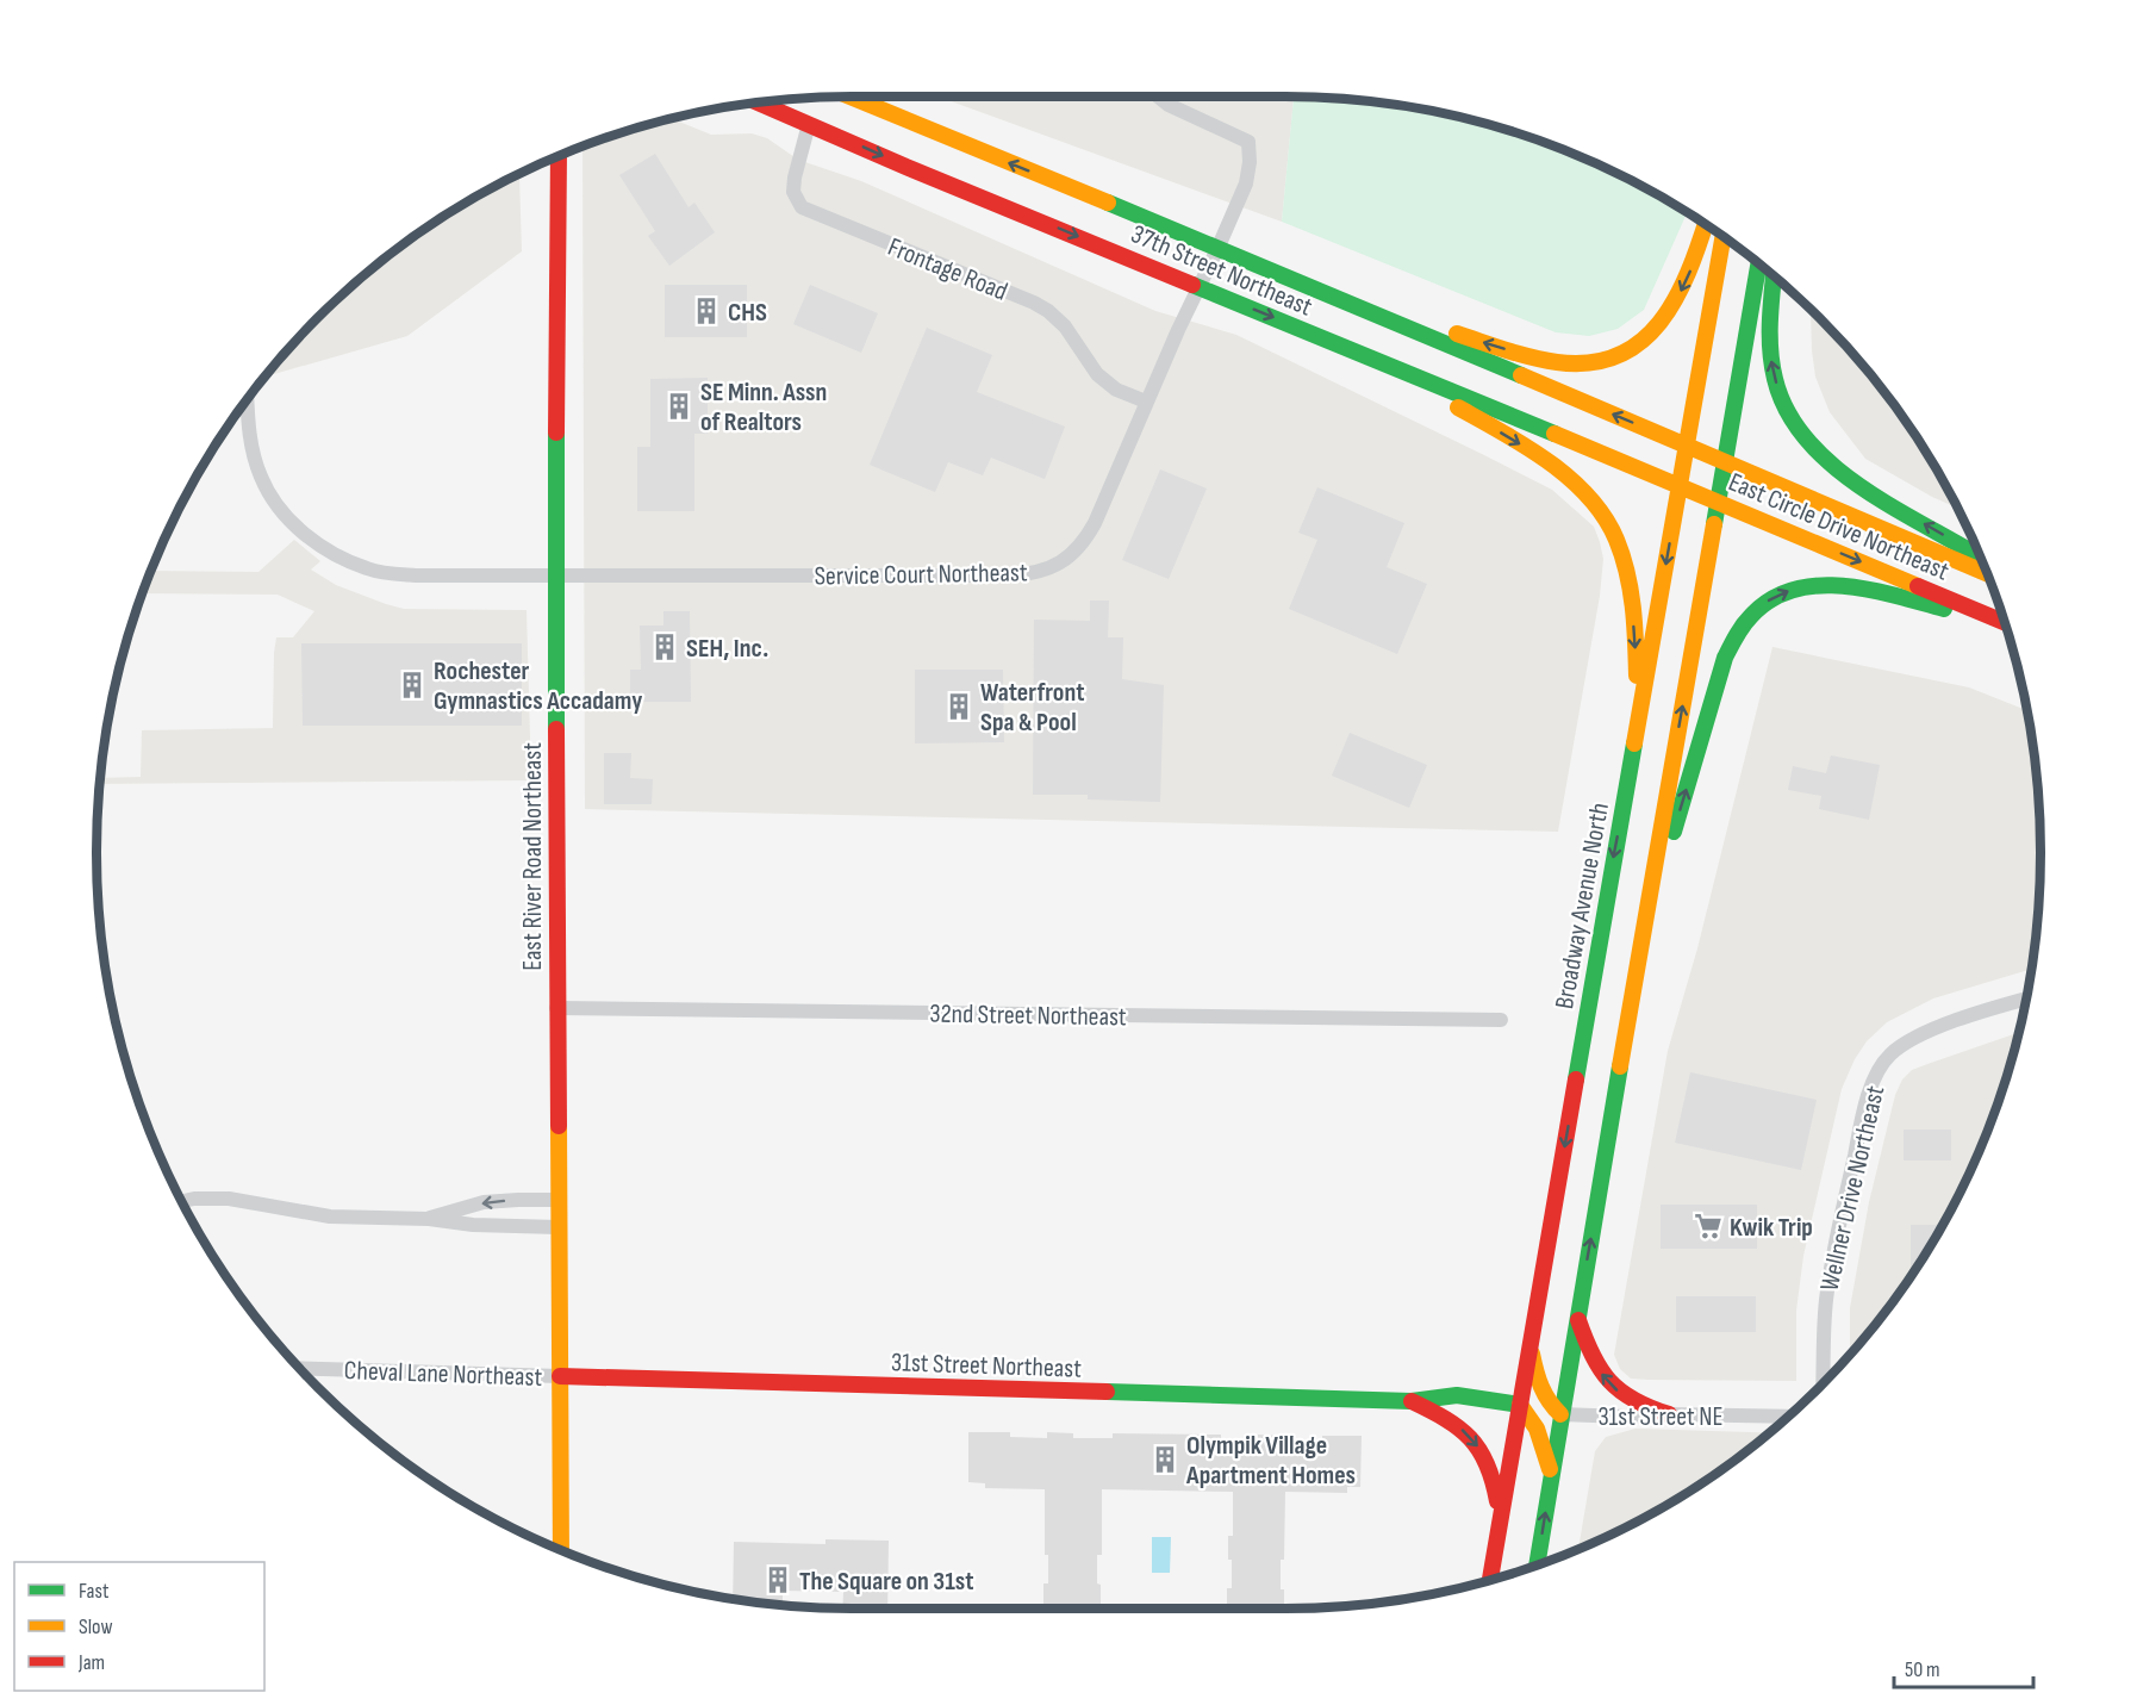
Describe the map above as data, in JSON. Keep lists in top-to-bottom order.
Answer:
{
  "streets": {
    "main road": [
      "37th Street Northeast",
      "East Circle Drive Northeast",
      "East River Road Northeast",
      "Broadway Avenue North",
      "31st Street Northeast"
    ],
    "street": [
      "Frontage Road",
      "Service Court Northeast",
      "32nd Street Northeast",
      "Wellner Drive Northeast",
      "Cheval Lane Northeast",
      "31st Street NE"
    ]
  },
  "crossings": [
    ["Frontage Road", "37th Street Northeast"],
    ["Frontage Road", "Service Court Northeast"],
    ["37th Street Northeast", "East Circle Drive Northeast"],
    ["37th Street Northeast", "Service Court Northeast"],
    ["37th Street Northeast", "Broadway Avenue North"],
    ["East Circle Drive Northeast", "Broadway Avenue North"],
    ["Service Court Northeast", "East River Road Northeast"],
    ["East River Road Northeast", "32nd Street Northeast"],
    ["East River Road Northeast", "31st Street Northeast"],
    ["East River Road Northeast", "Cheval Lane Northeast"],
    ["Broadway Avenue North", "31st Street Northeast"],
    ["31st Street Northeast", "Cheval Lane Northeast"]
  ],
  "places": {
    "building": [
      "CHS",
      "SE Minn. Assn of Realtors",
      "SEH, Inc.",
      "Rochester Gymnastics Accadamy",
      "Waterfront Spa & Pool",
      "Olympik Village Apartment Homes",
      "The Square on 31st"
    ],
    "supermarket": ["Kwik Trip"]
  },
  "legend": ["Fast", "Slow", "Jam"],
  "scale_bar": "50 m"
}
